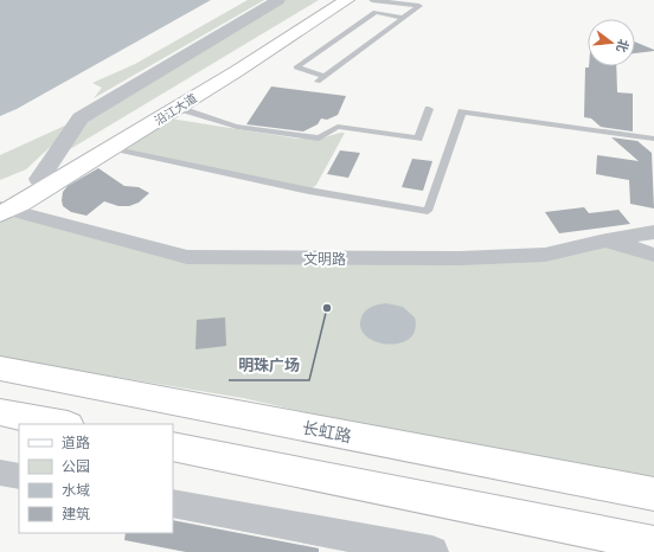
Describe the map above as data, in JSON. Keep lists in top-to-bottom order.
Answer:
{
  "streets": {
    "main road": ["沿江大道", "长虹路"],
    "street": ["文明路"]
  },
  "crossings": [
    ["沿江大道", "文明路"]
  ],
  "places": ["明珠广场"],
  "legend": [
    "道路",
    "公园",
    "水域",
    "建筑"
  ],
  "north": "right"
}
